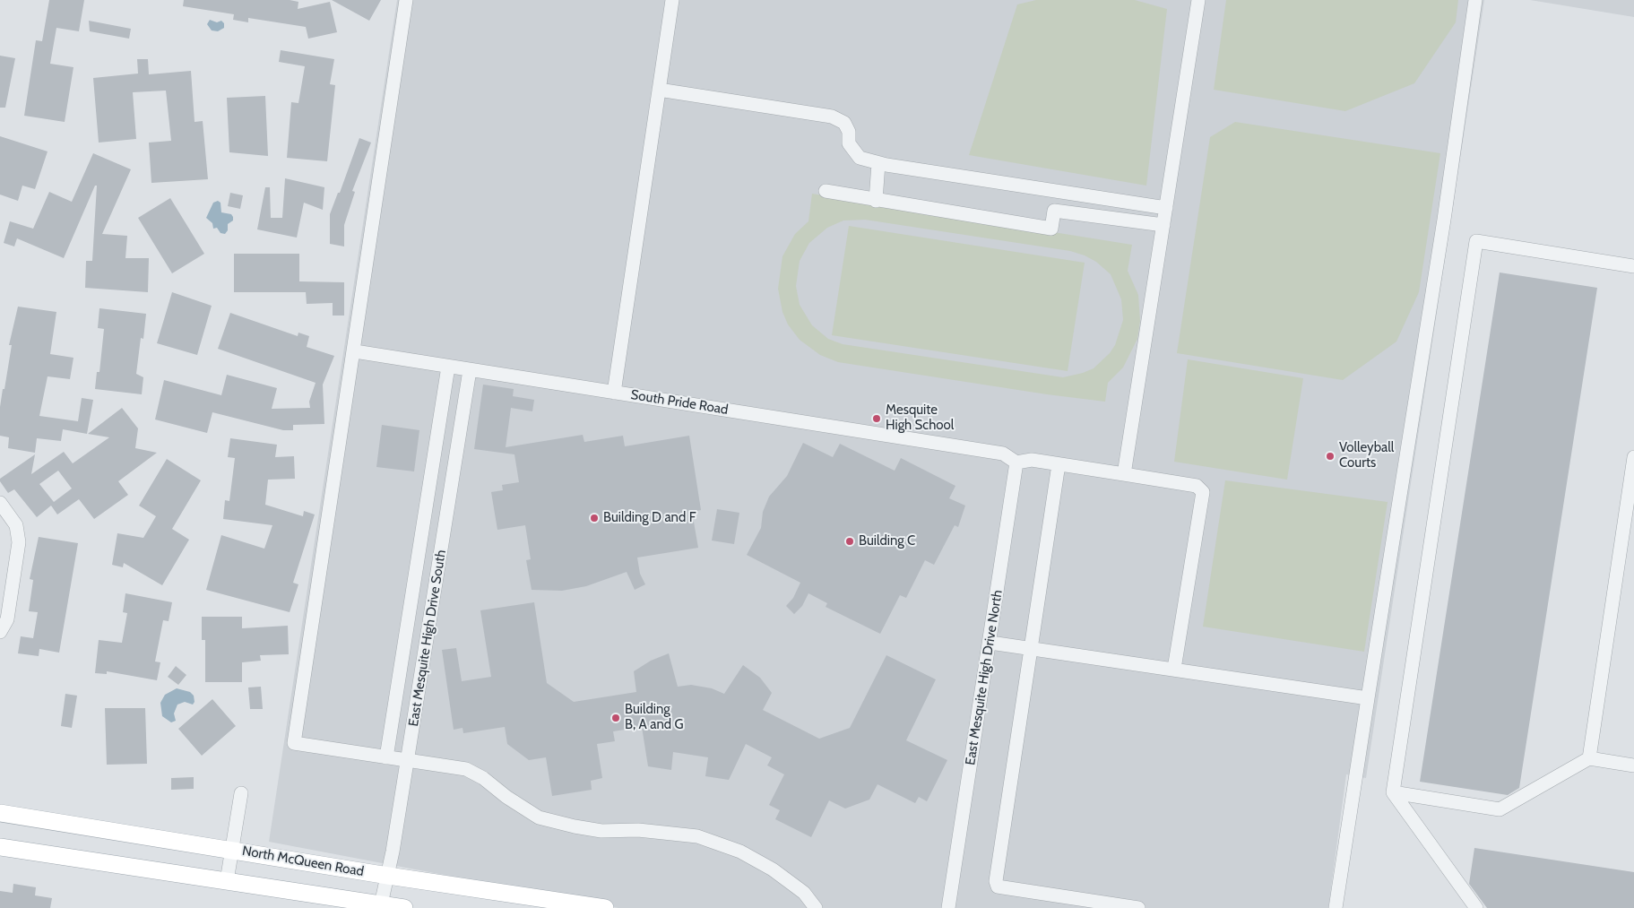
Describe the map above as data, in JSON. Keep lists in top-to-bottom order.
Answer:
{
  "streets": {
    "main road": ["North McQueen Road"],
    "street": ["South Pride Road", "East Mesquite High Drive South", "East Mesquite High Drive North"]
  },
  "crossings": [
    ["South Pride Road", "East Mesquite High Drive South"],
    ["South Pride Road", "East Mesquite High Drive North"],
    ["East Mesquite High Drive South", "North McQueen Road"]
  ],
  "places": [
    "Mesquite High School",
    "Volleyball Courts",
    "Building D and F",
    "Building C",
    "Building B, A and G"
  ]
}
